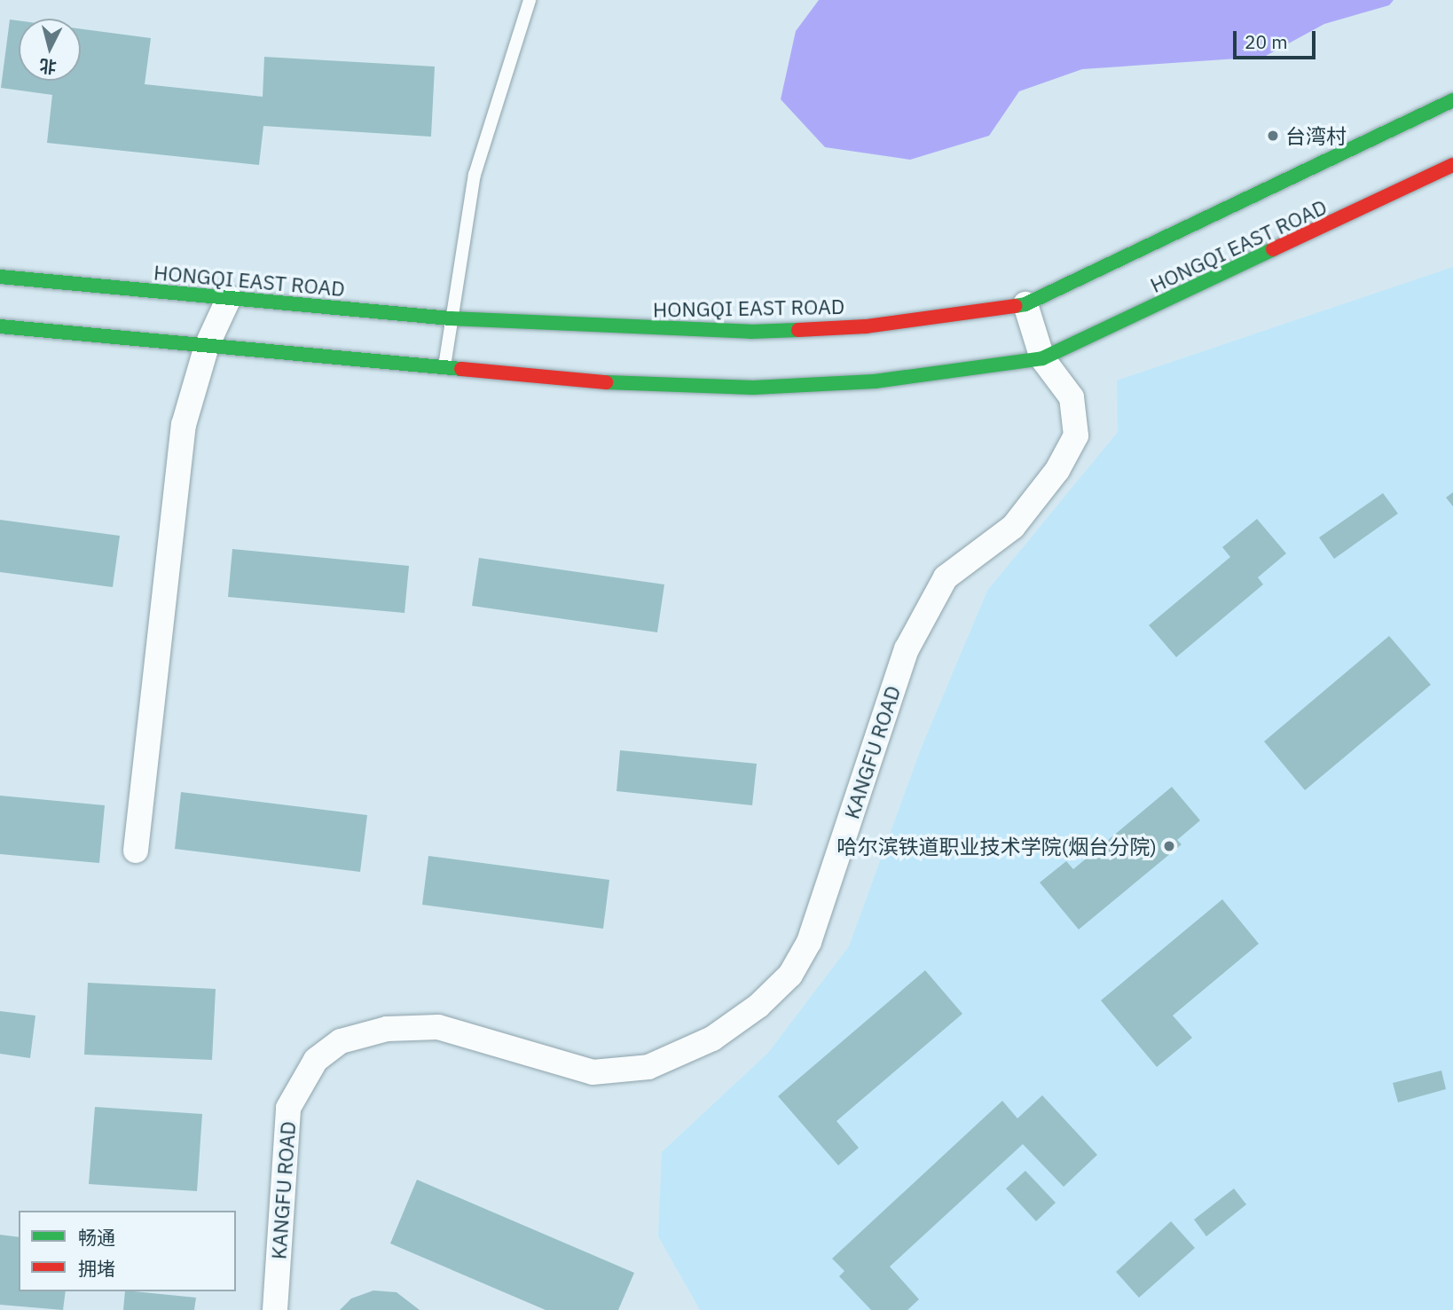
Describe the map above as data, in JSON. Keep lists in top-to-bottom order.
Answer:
{
  "streets": {
    "main road": ["HONGQI EAST ROAD"],
    "street": ["KANGFU ROAD"]
  },
  "crossings": [
    ["HONGQI EAST ROAD", "KANGFU ROAD"]
  ],
  "places": ["台湾村", "哈尔滨铁道职业技术学院(烟台分院)"],
  "legend": ["畅通", "拥堵"],
  "scale_bar": "20 m",
  "north": "bottom"
}
